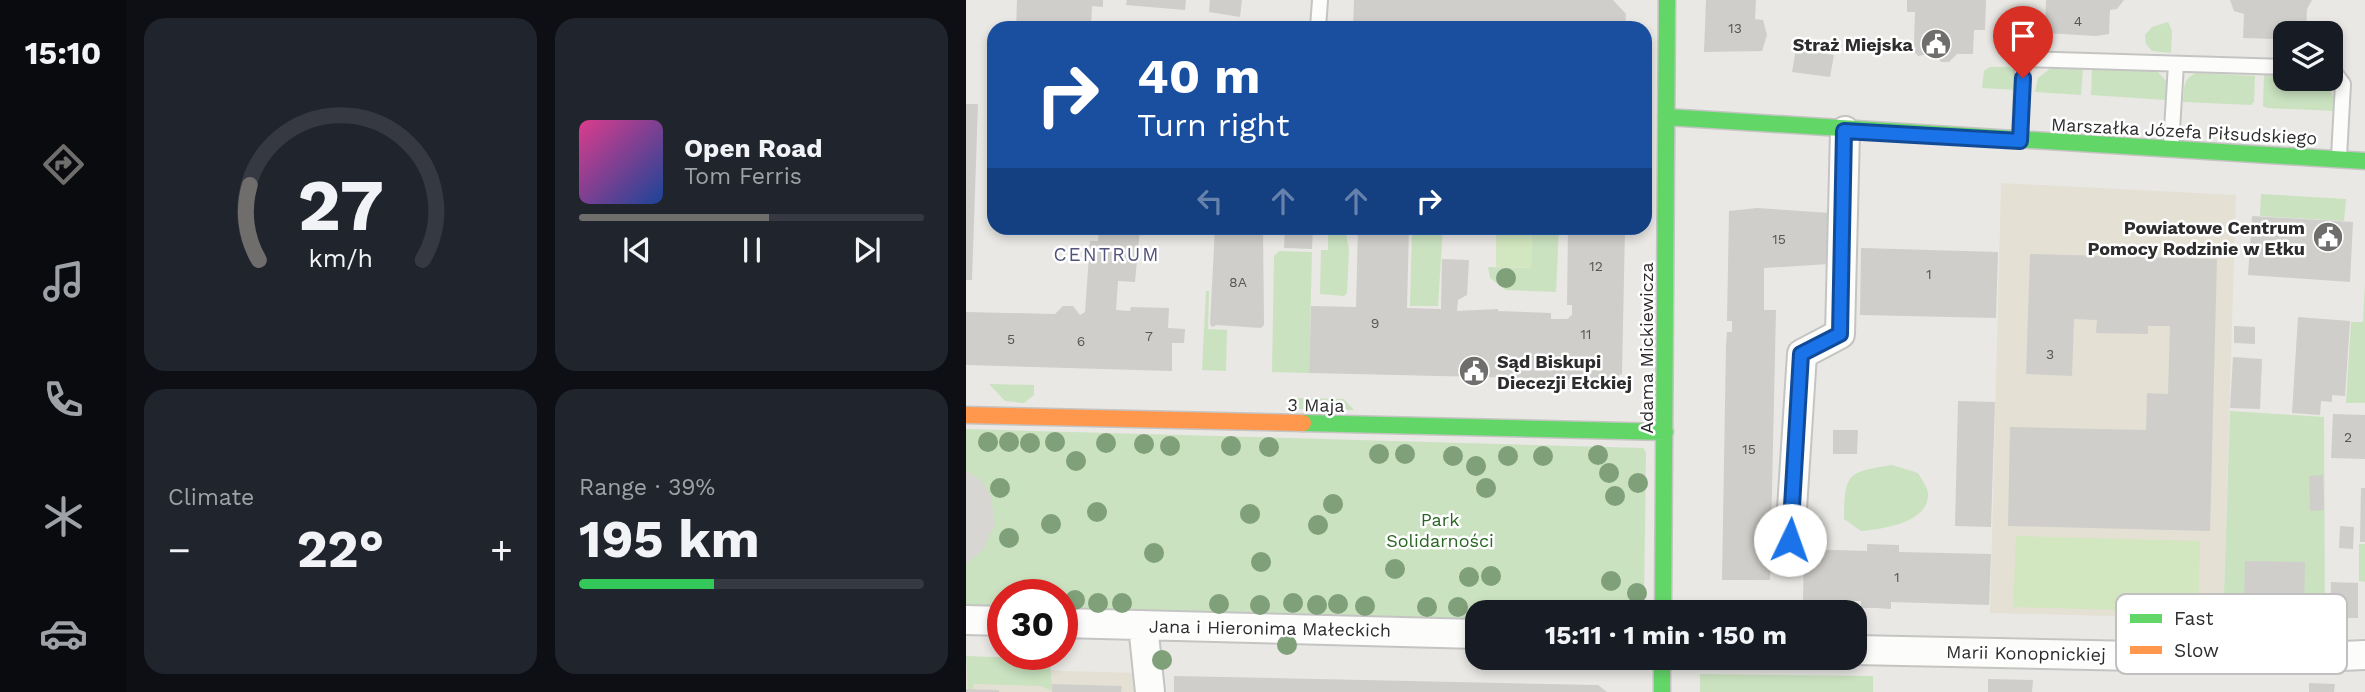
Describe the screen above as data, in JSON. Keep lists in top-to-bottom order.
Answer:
{
  "streets": {
    "street": [
      "Marszałka Józefa Piłsudskiego",
      "Adama Mickiewicza",
      "3 Maja",
      "Jana i Hieronima Małeckich",
      "Marii Konopnickiej"
    ]
  },
  "crossings": [
    ["Marszałka Józefa Piłsudskiego", "Adama Mickiewicza"],
    ["Adama Mickiewicza", "3 Maja"]
  ],
  "districts": ["CENTRUM"],
  "parks": ["Park Solidarności"],
  "places": {
    "public building": ["Straż Miejska", "Powiatowe Centrum Pomocy Rodzinie w Ełku", "Sąd Biskupi Diecezji Ełckiej"]
  },
  "house_numbers": [
    "4",
    "13",
    "15",
    "12",
    "1",
    "8A",
    "9",
    "11",
    "7",
    "5",
    "6",
    "3",
    "2",
    "15",
    "1"
  ],
  "legend": ["Fast", "Slow"],
  "page": {
    "tabs": "15:10",
    "turn": ["40 m", "Turn right"],
    "song": ["Open Road", "Tom Ferris"],
    "tile": [
      "Climate",
      ["Range · 39%", "195 km"]
    ],
    "heat": ["−", "22°", "+"],
    "limit": "30",
    "trip": "15:11 · 1 min · 150 m",
    "gauge": ["27", "km/h"]
  }
}
